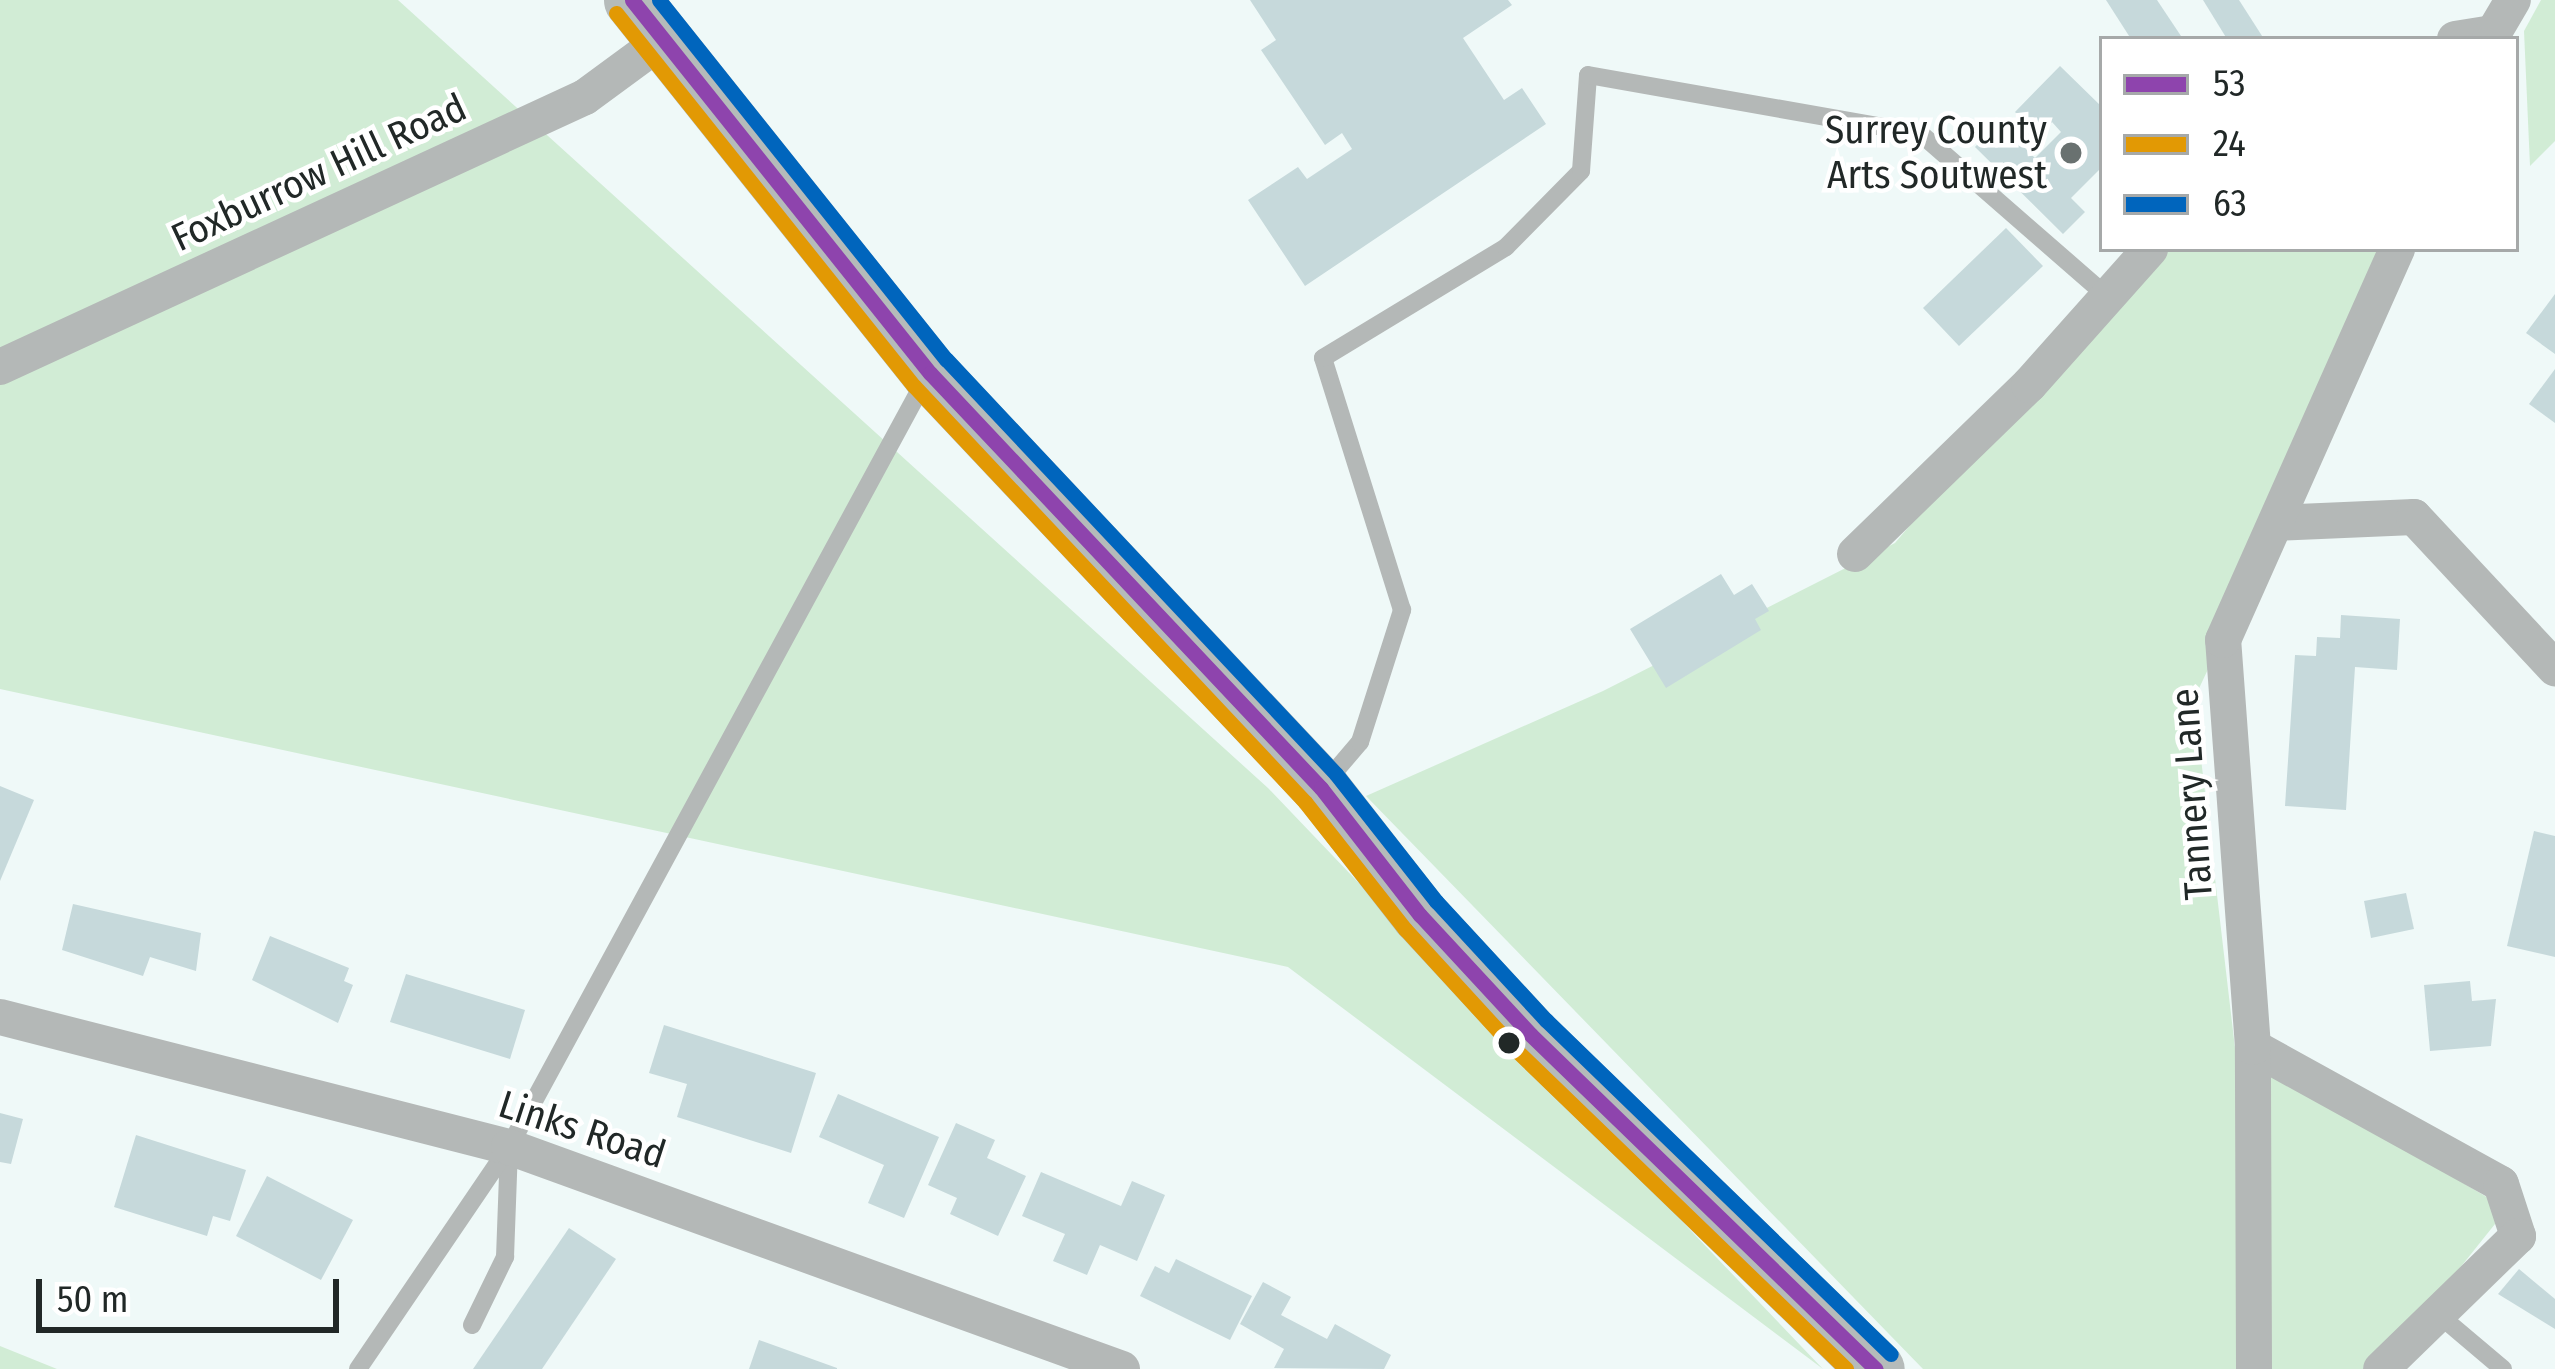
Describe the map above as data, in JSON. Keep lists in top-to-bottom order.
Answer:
{
  "streets": {
    "street": ["Foxburrow Hill Road", "Tannery Lane", "Links Road"]
  },
  "places": ["Surrey County Arts Soutwest"],
  "lines": ["transit line 53", "transit line 63", "transit line 24"],
  "legend": ["53", "24", "63"],
  "scale_bar": "50 m"
}
